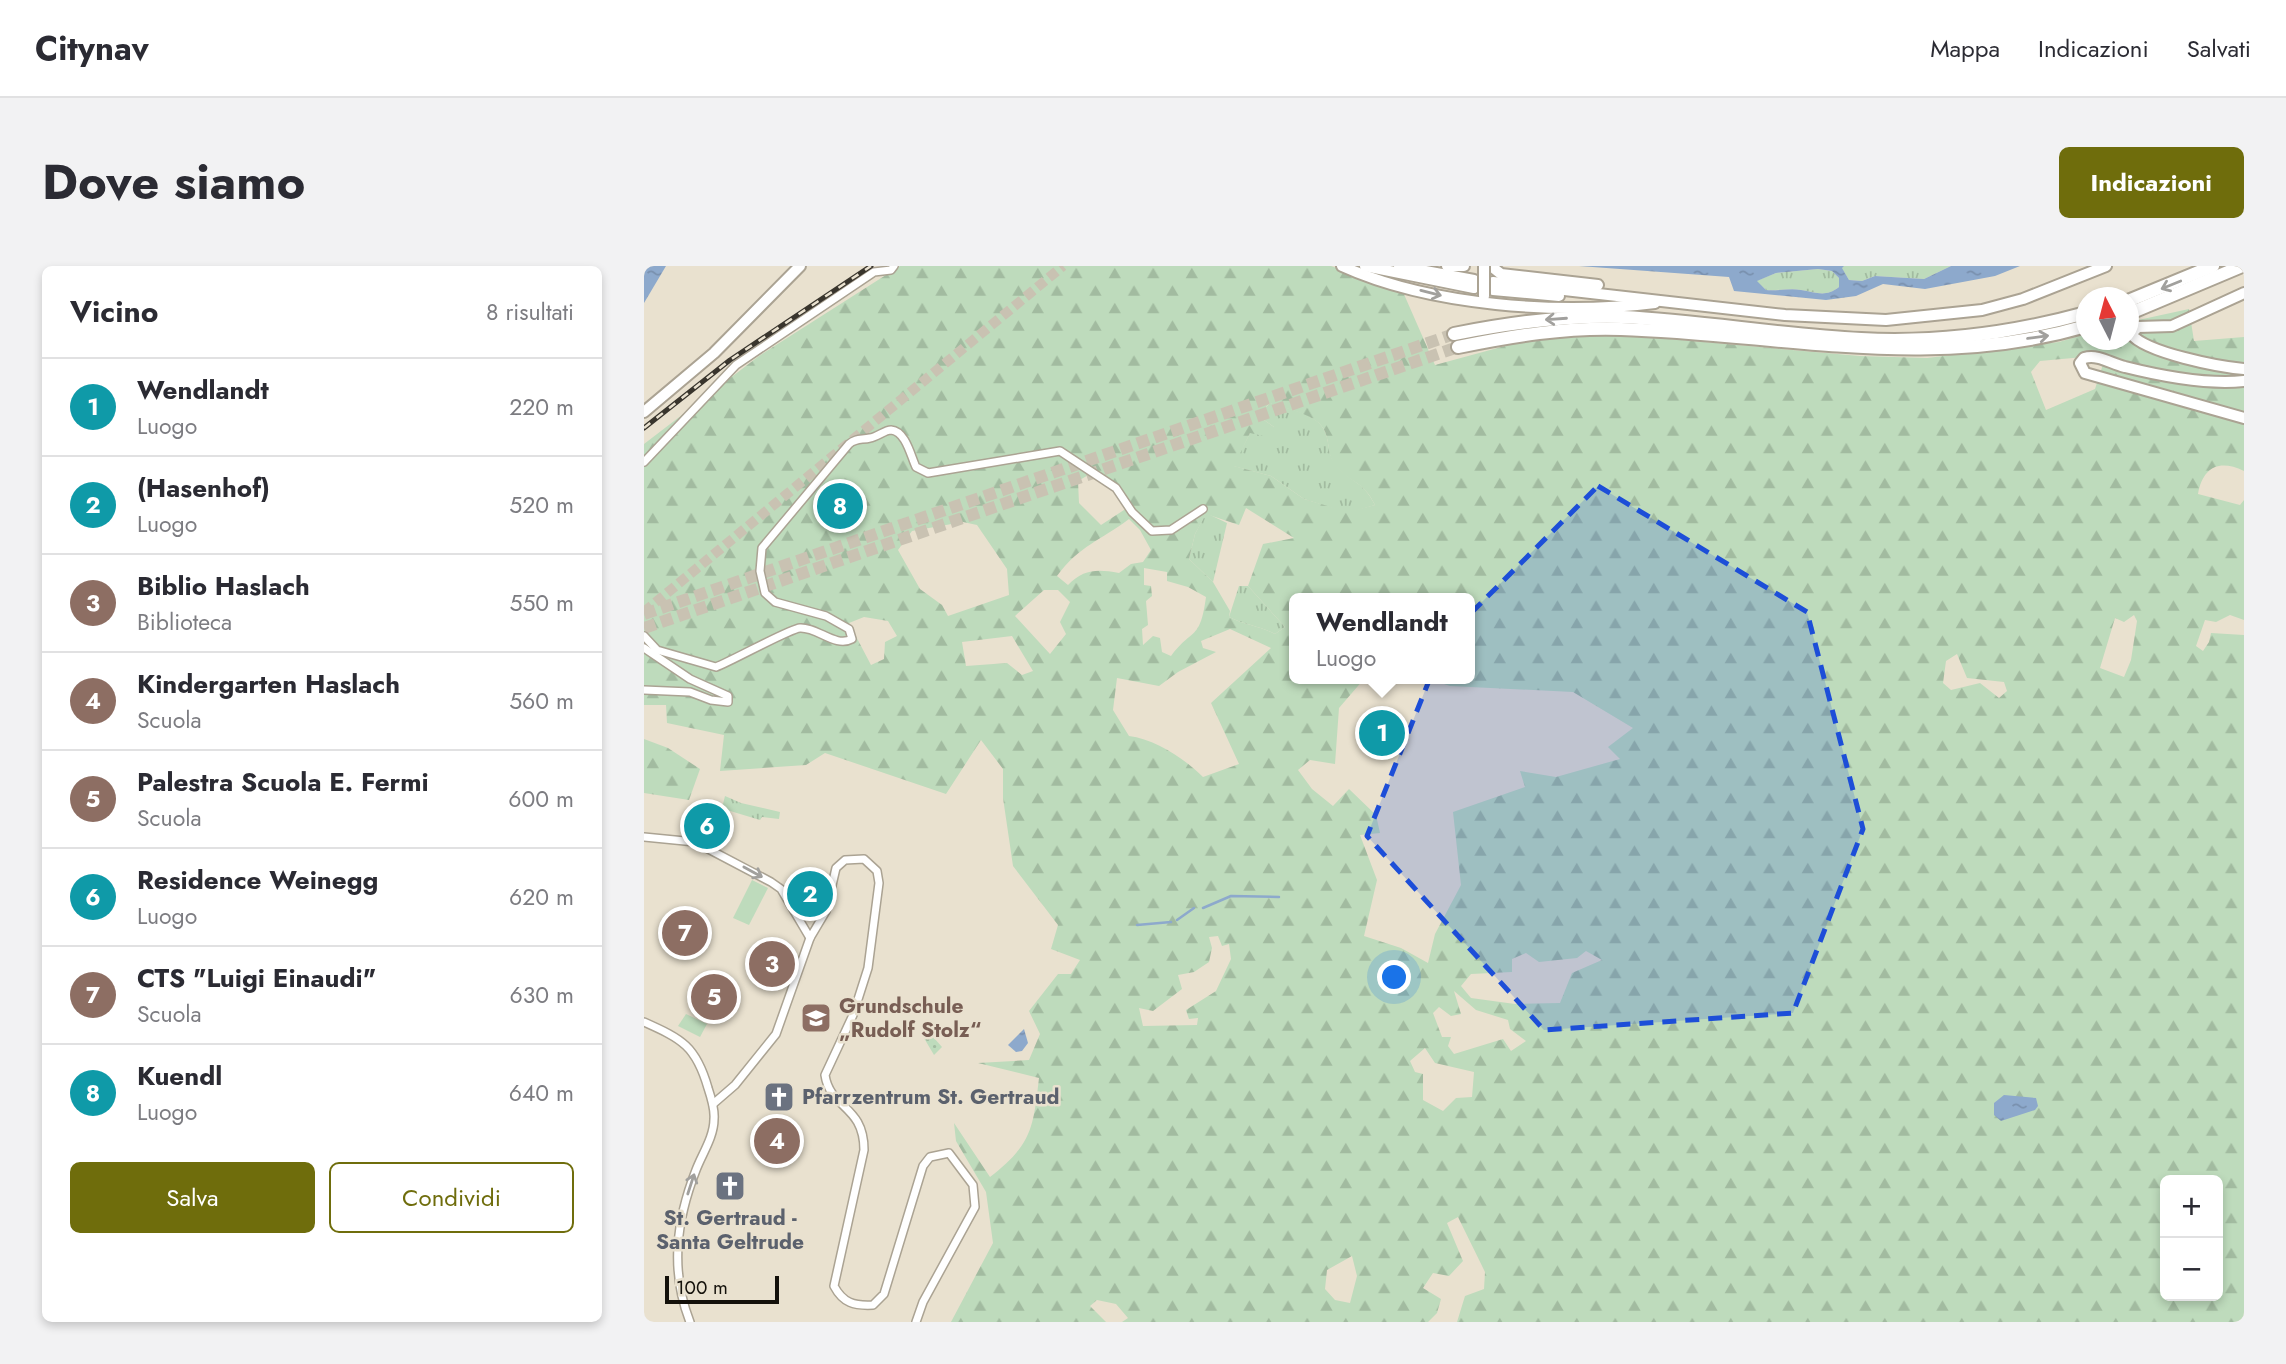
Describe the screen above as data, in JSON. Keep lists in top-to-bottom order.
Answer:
{
  "places": {
    "school or university": ["Grundschule „Rudolf Stolz“"],
    "church": ["Pfarrzentrum St. Gertraud", "St. Gertraud - Santa Geltrude"]
  },
  "scale_bar": "100 m",
  "north": "top",
  "page": {
    "header": "Citynav",
    "nav": ["Mappa", "Indicazioni", "Salvati"],
    "title": "Dove siamo",
    "buttons": [
      "Indicazioni",
      ["Salva", "Condividi"]
    ],
    "heading": ["Vicino", "8 risultati"],
    "list": [
      {
        "mark": "1",
        "name": "Wendlandt",
        "note": "Luogo",
        "value": "220 m"
      },
      {
        "mark": "2",
        "name": "(Hasenhof)",
        "note": "Luogo",
        "value": "520 m"
      },
      {
        "mark": "3",
        "name": "Biblio Haslach",
        "note": "Biblioteca",
        "value": "550 m"
      },
      {
        "mark": "4",
        "name": "Kindergarten Haslach",
        "note": "Scuola",
        "value": "560 m"
      },
      {
        "mark": "5",
        "name": "Palestra Scuola E. Fermi",
        "note": "Scuola",
        "value": "600 m"
      },
      {
        "mark": "6",
        "name": "Residence Weinegg",
        "note": "Luogo",
        "value": "620 m"
      },
      {
        "mark": "7",
        "name": "CTS \"Luigi Einaudi\"",
        "note": "Scuola",
        "value": "630 m"
      },
      {
        "mark": "8",
        "name": "Kuendl",
        "note": "Luogo",
        "value": "640 m"
      }
    ],
    "pins": [
      "8",
      "1",
      "6",
      "2",
      "7",
      "3",
      "5",
      "4"
    ],
    "popup": ["Wendlandt", "Luogo"],
    "map_buttons": ["+", "−"],
    "scale": "100 m"
  }
}
